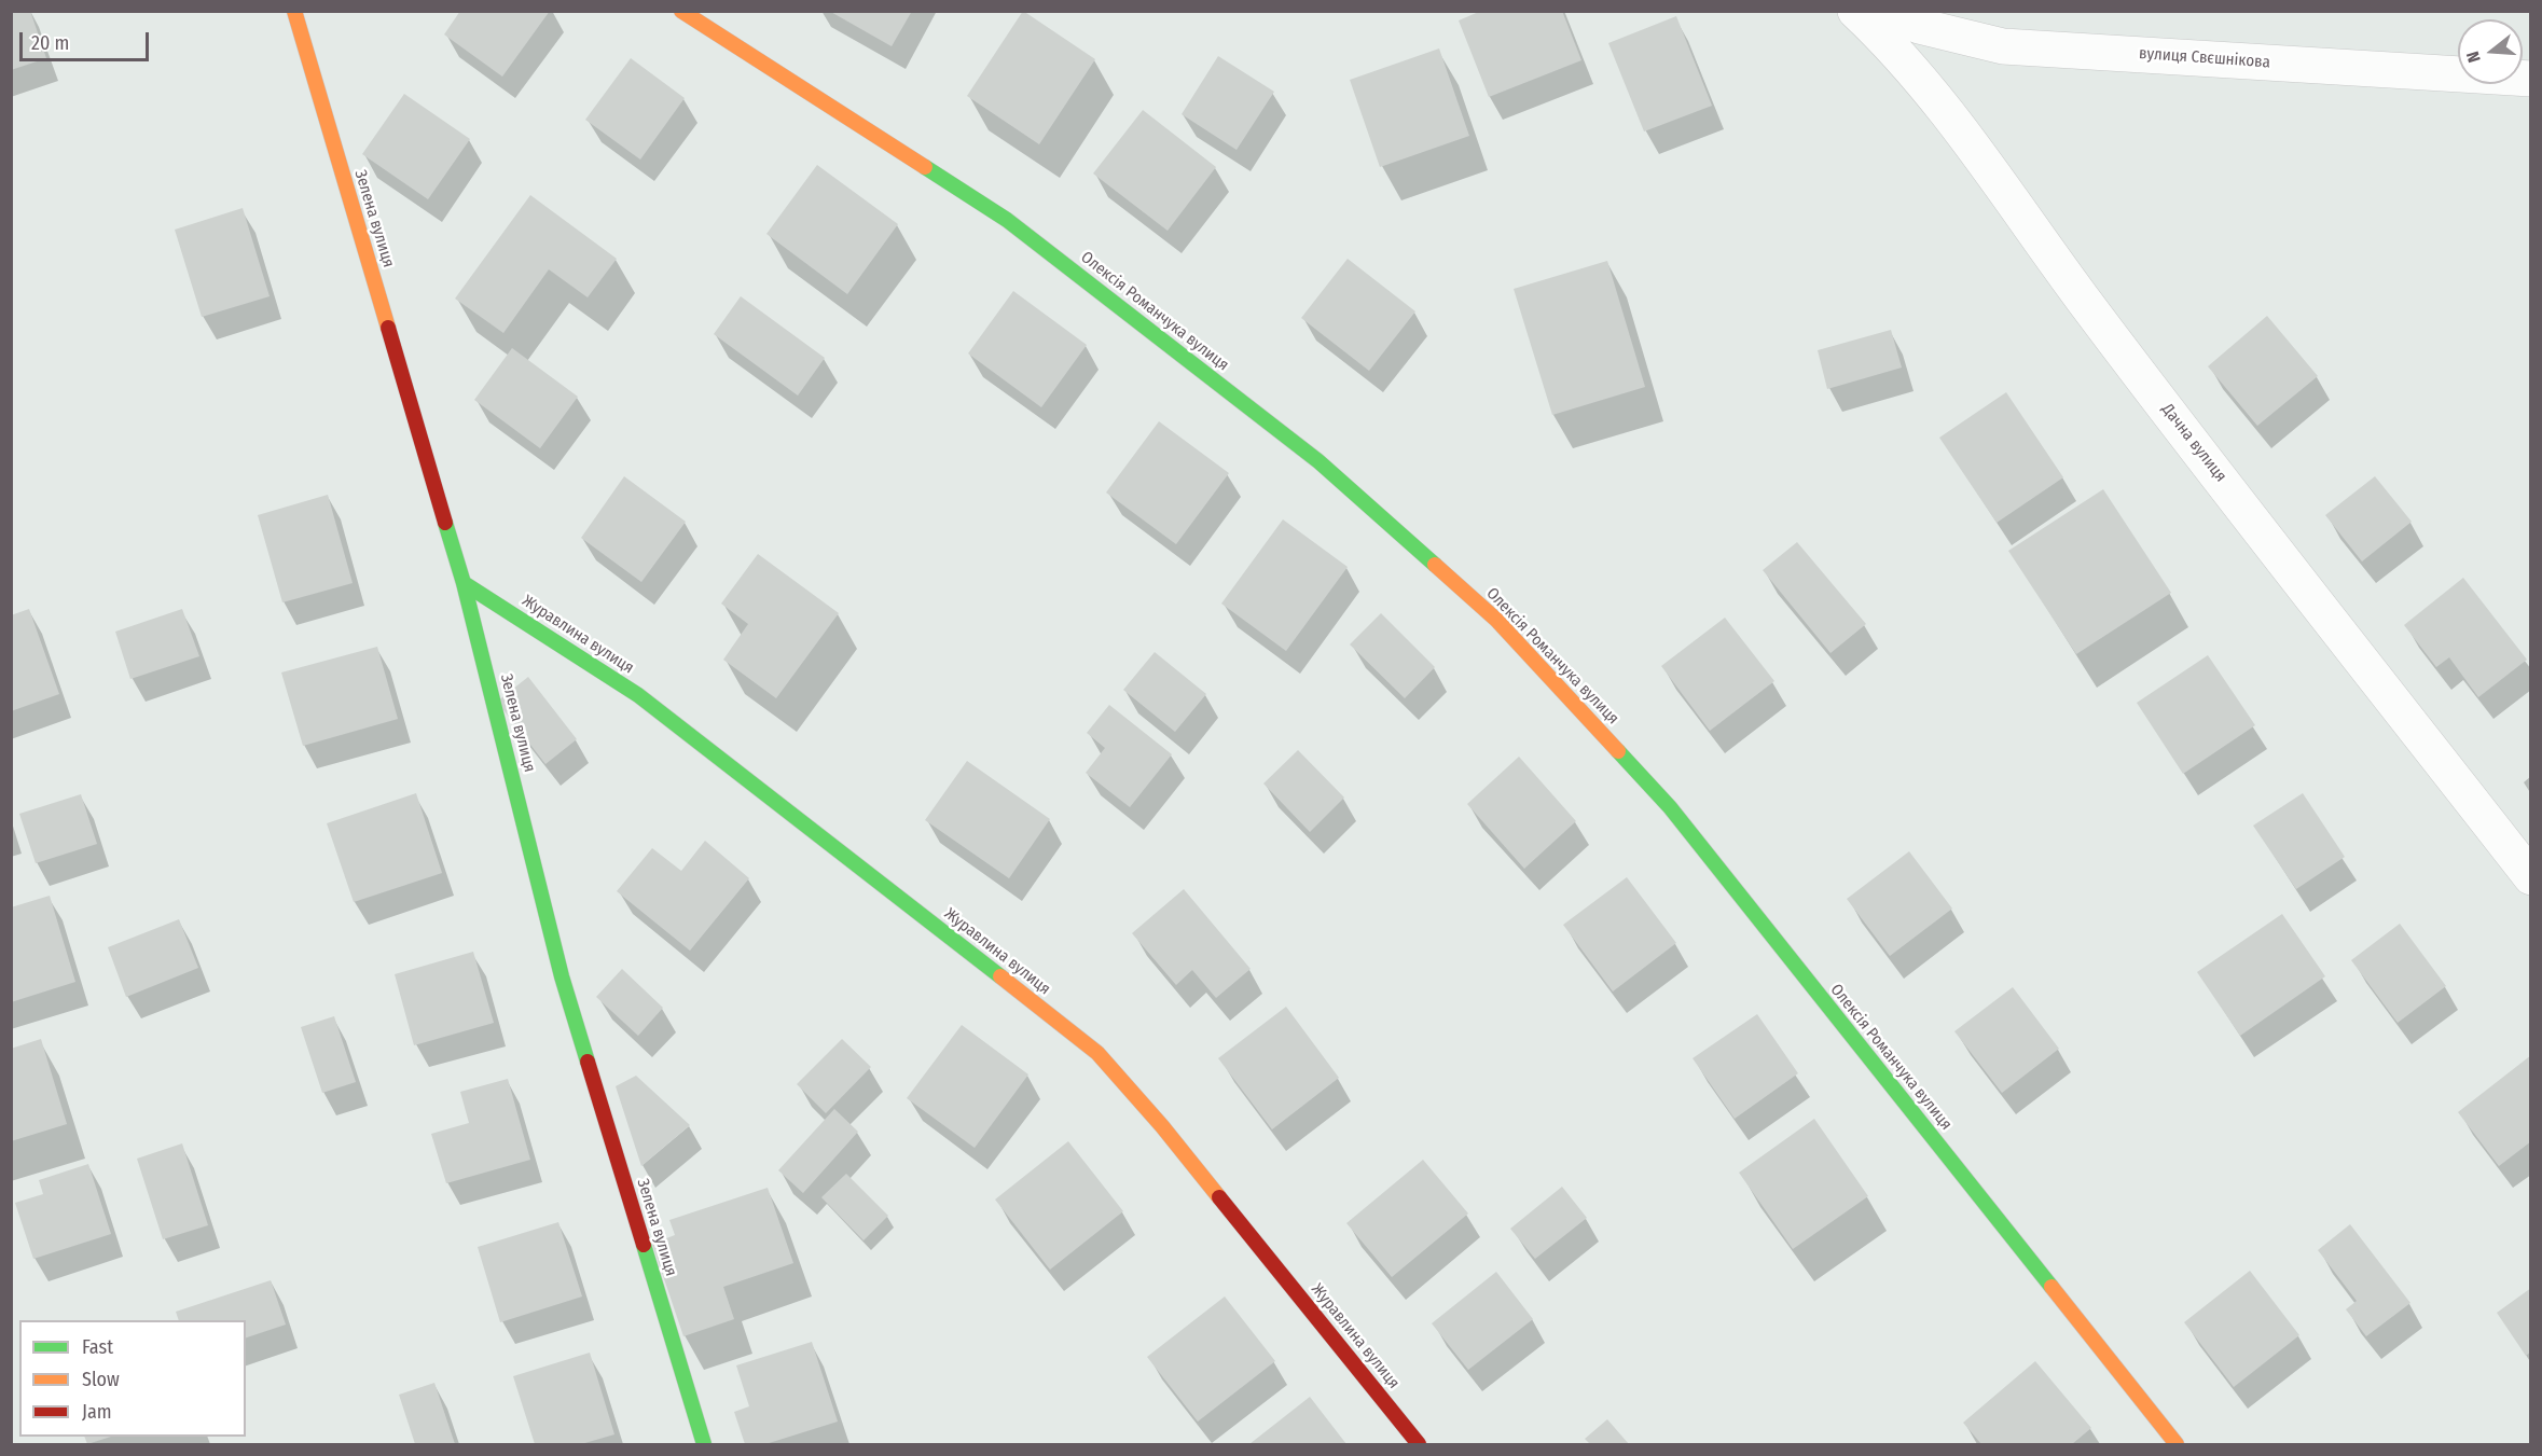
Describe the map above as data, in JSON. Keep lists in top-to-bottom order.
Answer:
{
  "streets": {
    "street": [
      "вулиця Свєшнікова",
      "Зелена вулиця",
      "Олексія Романчука вулиця",
      "Дачна вулиця",
      "Журавлина вулиця"
    ]
  },
  "crossings": [
    ["Зелена вулиця", "Журавлина вулиця"]
  ],
  "legend": ["Fast", "Slow", "Jam"],
  "scale_bar": "20 m",
  "north": "left"
}
